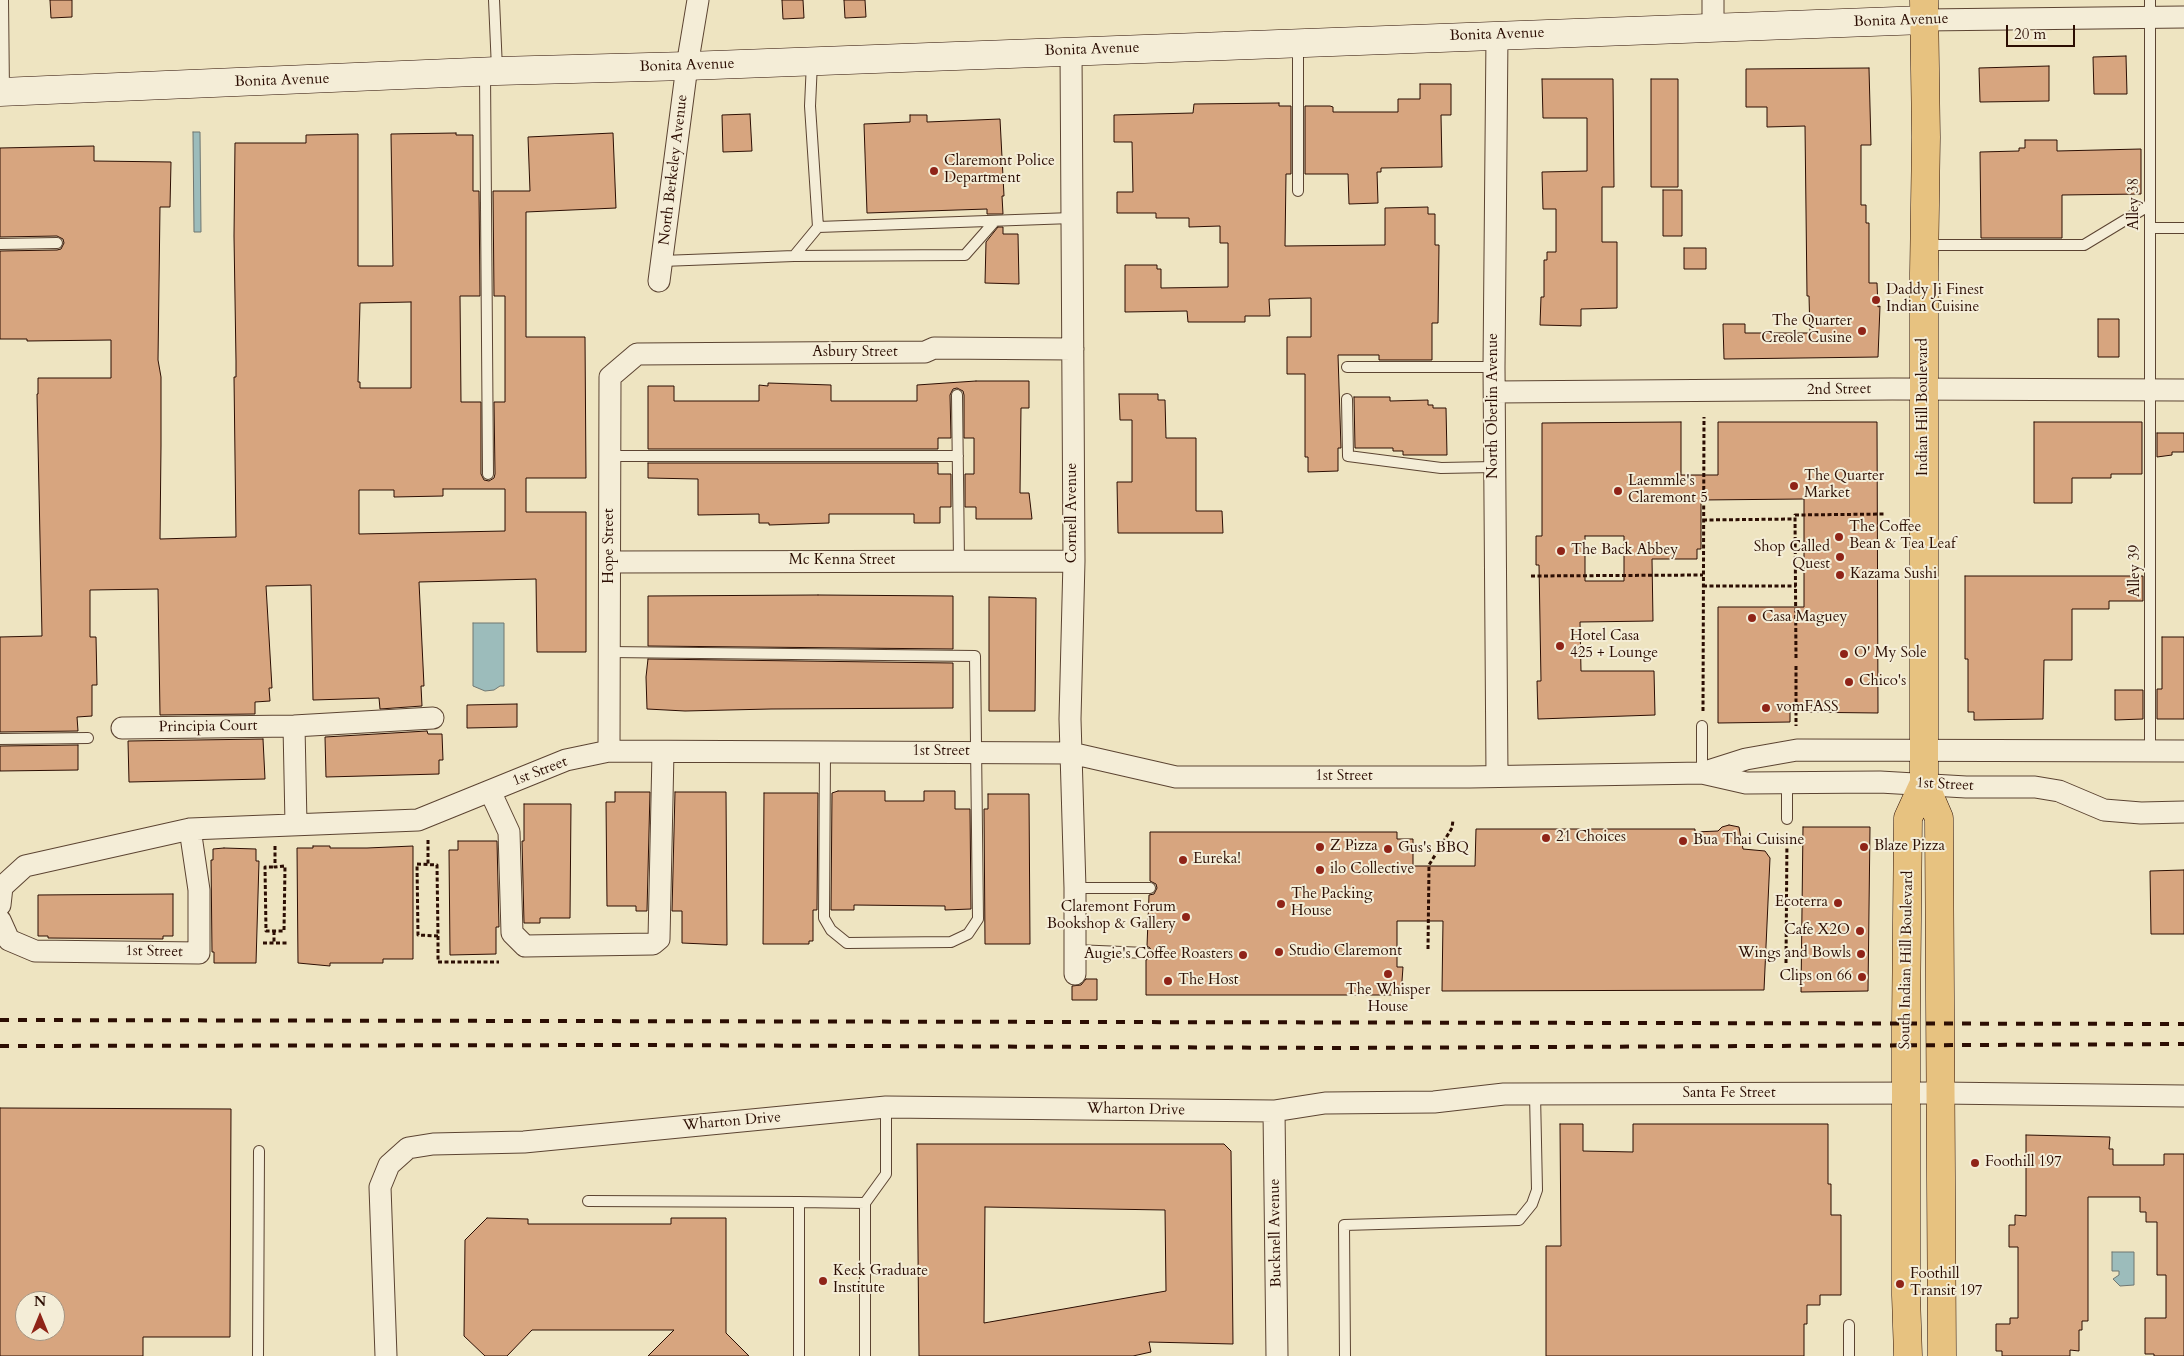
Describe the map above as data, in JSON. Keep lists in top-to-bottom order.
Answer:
{
  "streets": {
    "main road": ["Bonita Avenue", "Indian Hill Boulevard", "South Indian Hill Boulevard"],
    "street": [
      "North Berkeley Avenue",
      "Asbury Street",
      "2nd Street",
      "North Oberlin Avenue",
      "Cornell Avenue",
      "Hope Street",
      "Mc Kenna Street",
      "Principia Court",
      "1st Street",
      "Santa Fe Street",
      "Wharton Drive",
      "Bucknell Avenue"
    ],
    "lane": ["Alley 38", "Alley 39"]
  },
  "crossings": [
    ["Bonita Avenue", "North Berkeley Avenue"],
    ["Bonita Avenue", "Alley 38"],
    ["Bonita Avenue", "North Oberlin Avenue"],
    ["Bonita Avenue", "Indian Hill Boulevard"],
    ["Bonita Avenue", "Cornell Avenue"],
    ["Alley 38", "2nd Street"],
    ["Alley 38", "Alley 39"],
    ["Asbury Street", "Cornell Avenue"],
    ["Asbury Street", "Hope Street"],
    ["2nd Street", "North Oberlin Avenue"],
    ["2nd Street", "Indian Hill Boulevard"],
    ["2nd Street", "Alley 39"],
    ["North Oberlin Avenue", "1st Street"],
    ["Indian Hill Boulevard", "1st Street"],
    ["Indian Hill Boulevard", "South Indian Hill Boulevard"],
    ["Cornell Avenue", "Mc Kenna Street"],
    ["Cornell Avenue", "1st Street"],
    ["Hope Street", "Mc Kenna Street"],
    ["Hope Street", "1st Street"],
    ["Alley 39", "1st Street"],
    ["1st Street", "South Indian Hill Boulevard"],
    ["South Indian Hill Boulevard", "Santa Fe Street"],
    ["Santa Fe Street", "Wharton Drive"],
    ["Santa Fe Street", "Bucknell Avenue"],
    ["Wharton Drive", "Bucknell Avenue"]
  ],
  "places": [
    "Claremont Police Department",
    "Daddy Ji Finest Indian Cuisine",
    "The Quarter Creole Cusine",
    "The Quarter Market",
    "Laemmle's Claremont 5",
    "The Coffee Bean & Tea Leaf",
    "The Back Abbey",
    "Shop Called Quest",
    "Kazama Sushi",
    "Casa Maguey",
    "Hotel Casa 425 + Lounge",
    "O' My Sole",
    "Chico's",
    "vomFASS",
    "21 Choices",
    "Bua Thai Cuisine",
    "Z Pizza",
    "Blaze Pizza",
    "Gus's BBQ",
    "Eureka!",
    "ilo Collective",
    "Ecoterra",
    "The Packing House",
    "Claremont Forum Bookshop & Gallery",
    "Cafe X2O",
    "Studio Claremont",
    "Wings and Bowls",
    "Augie's Coffee Roasters",
    "The Whisper House",
    "Clips on 66",
    "The Host",
    "Foothill 197",
    "Keck Graduate Institute",
    "Foothill Transit 197"
  ],
  "scale_bar": "20 m",
  "north": "top"
}
